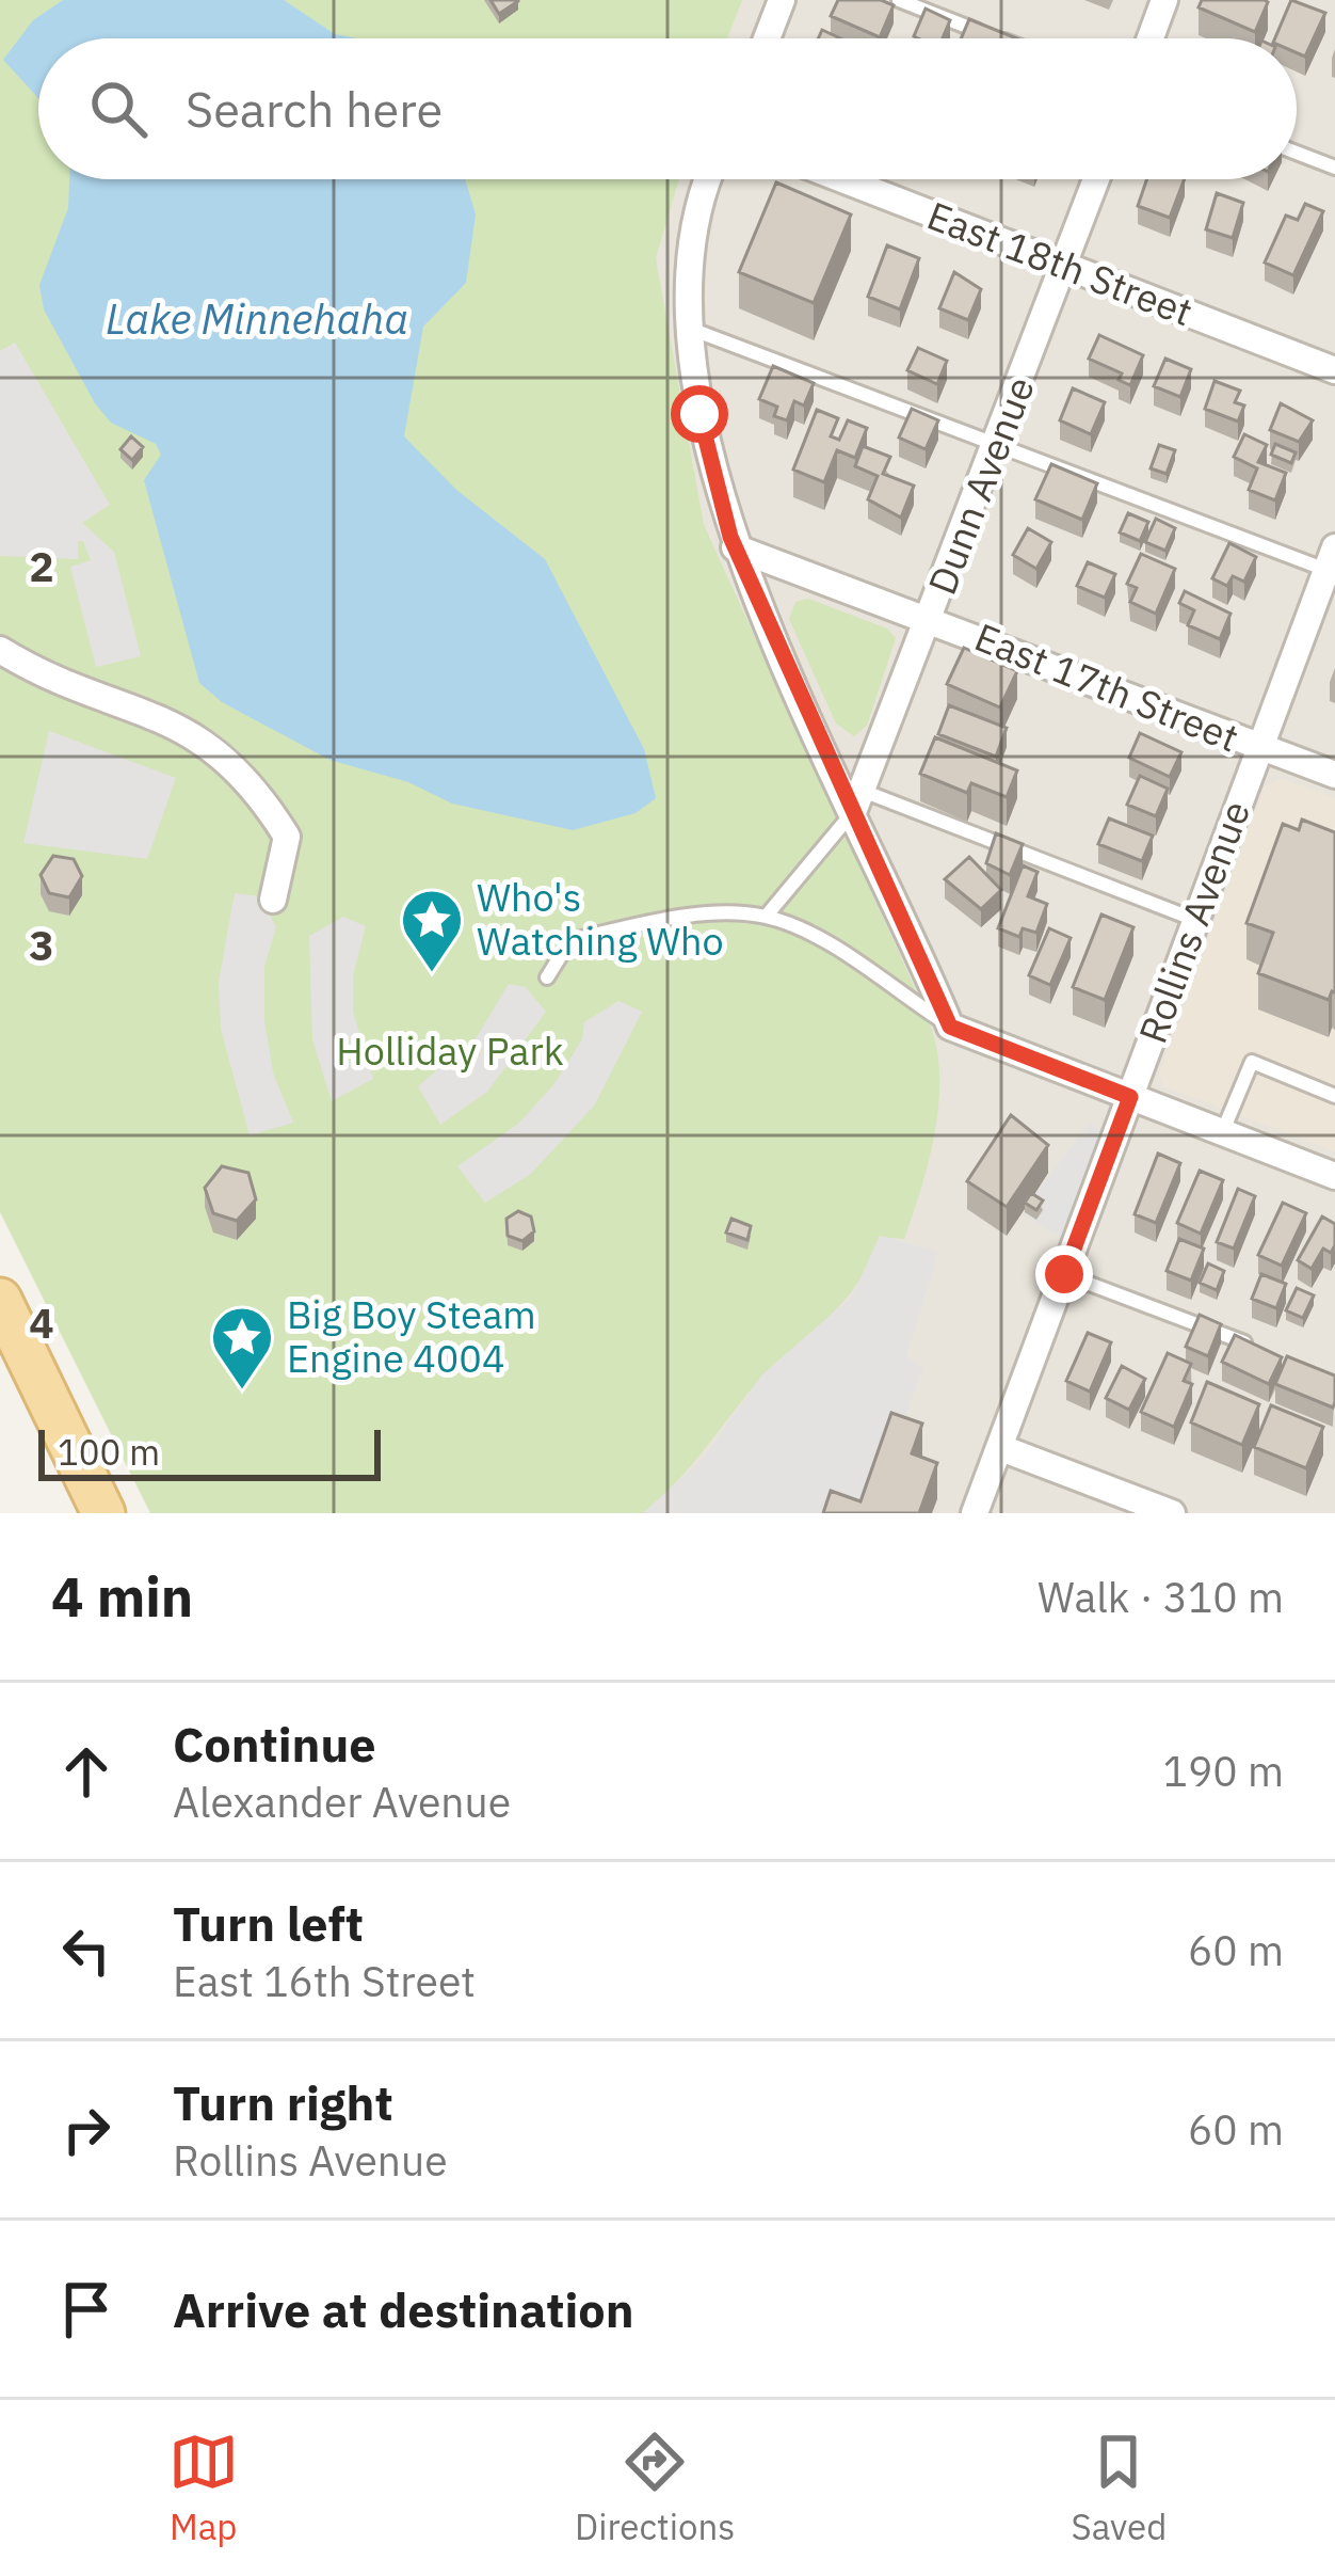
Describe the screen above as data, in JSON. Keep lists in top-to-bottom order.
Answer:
{
  "streets": {
    "street": [
      "East 18th Street",
      "Dunn Avenue",
      "East 17th Street",
      "Rollins Avenue"
    ]
  },
  "crossings": [
    ["East 18th Street", "Dunn Avenue"],
    ["Dunn Avenue", "East 17th Street"],
    ["East 17th Street", "Rollins Avenue"]
  ],
  "water": ["Lake Minnehaha"],
  "parks": ["Holliday Park"],
  "places": {
    "place": ["Who's Watching Who", "Big Boy Steam Engine 4004"]
  },
  "scale_bar": "100 m",
  "page": {
    "search": "Search here",
    "scale": "100 m",
    "heading": ["4 min", "Walk · 310 m"],
    "list": [
      ["Continue", "Alexander Avenue", "190 m"],
      ["Turn left", "East 16th Street", "60 m"],
      ["Turn right", "Rollins Avenue", "60 m"],
      "Arrive at destination"
    ],
    "nav": ["Map", "Directions", "Saved"]
  },
  "grid": {
    "rows": ["2", "3", "4"]
  }
}
